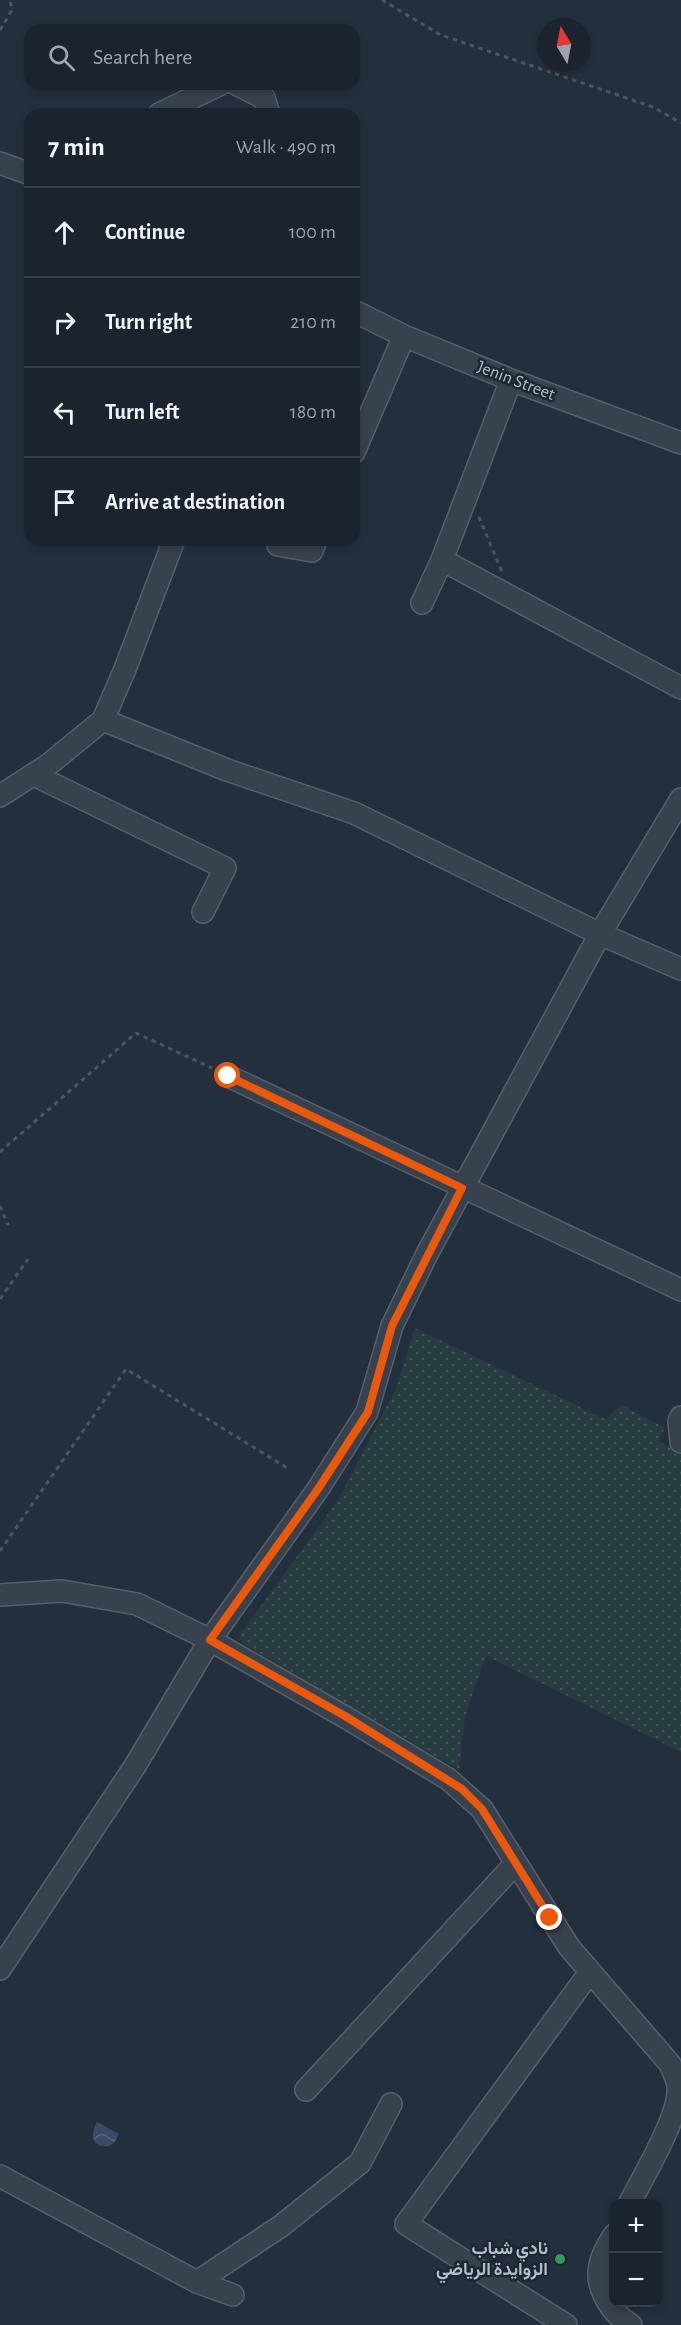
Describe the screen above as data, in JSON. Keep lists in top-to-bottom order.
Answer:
{
  "streets": {
    "street": ["Jenin Street"]
  },
  "places": ["نادي شباب الزوايدة الرياضي"],
  "north": "top",
  "page": {
    "search": "Search here",
    "heading": ["7 min", "Walk · 490 m"],
    "list": [
      ["Continue", "100 m"],
      ["Turn right", "210 m"],
      ["Turn left", "180 m"],
      "Arrive at destination"
    ],
    "map_buttons": ["+", "−"]
  }
}
